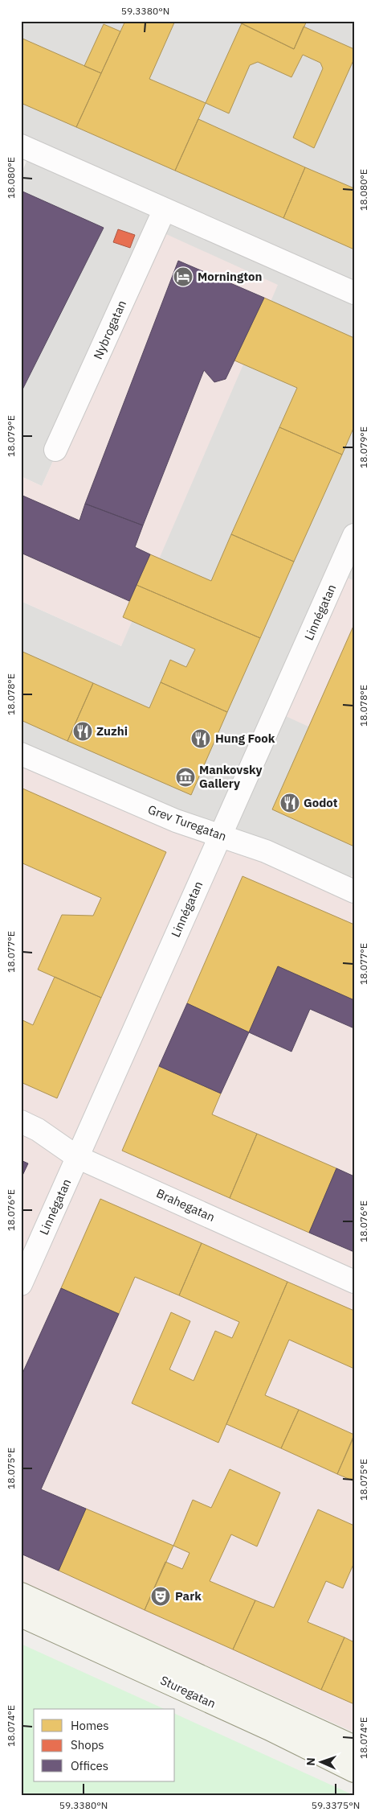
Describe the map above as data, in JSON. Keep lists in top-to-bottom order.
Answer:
{
  "streets": {
    "street": [
      "Nybrogatan",
      "Linnégatan",
      "Grev Turegatan",
      "Brahegatan",
      "Sturegatan"
    ]
  },
  "crossings": [
    ["Linnégatan", "Grev Turegatan"],
    ["Linnégatan", "Brahegatan"]
  ],
  "places": {
    "hotel": ["Mornington"],
    "restaurant": ["Zuzhi", "Hung Fook", "Godot"],
    "museum": ["Mankovsky Gallery"],
    "theatre": ["Park"]
  },
  "legend": ["Homes", "Shops", "Offices"],
  "north": "left",
  "coordinates": [
    "59.3380°N",
    "18.080°E",
    "18.079°E",
    "18.078°E",
    "18.077°E",
    "18.076°E",
    "18.075°E",
    "18.074°E",
    "59.3375°N"
  ]
}
